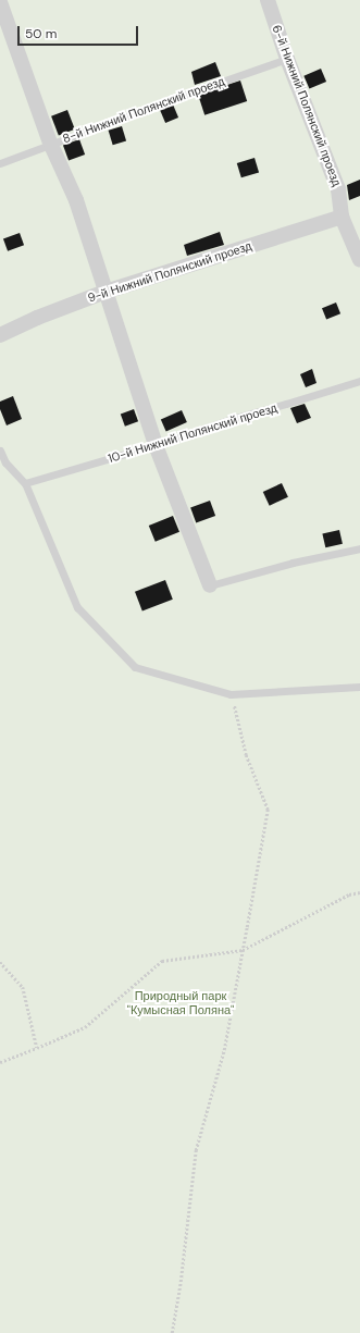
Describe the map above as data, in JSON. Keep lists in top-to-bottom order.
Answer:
{
  "streets": {
    "street": ["6-й Нижний Полянский проезд", "9-й Нижний Полянский проезд"],
    "lane": ["8-й Нижний Полянский проезд", "10-й Нижний Полянский проезд"]
  },
  "crossings": [
    ["6-й Нижний Полянский проезд", "8-й Нижний Полянский проезд"],
    ["6-й Нижний Полянский проезд", "9-й Нижний Полянский проезд"]
  ],
  "parks": ["Природный парк \"Кумысная Поляна\""],
  "scale_bar": "50 m"
}
